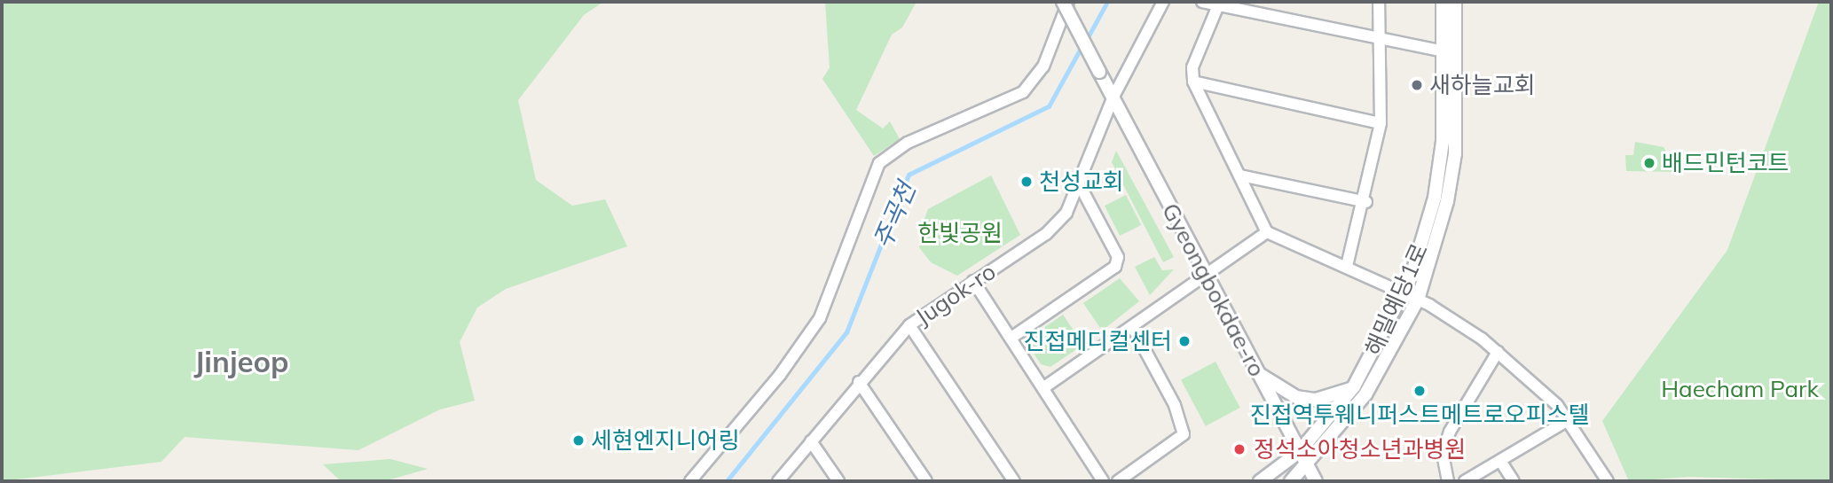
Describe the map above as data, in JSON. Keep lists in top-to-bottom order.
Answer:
{
  "streets": {
    "street": ["Gyeongbokdae-ro", "Jugok-ro", "해밀예당1로"]
  },
  "crossings": [
    ["Gyeongbokdae-ro", "Jugok-ro"],
    ["Gyeongbokdae-ro", "해밀예당1로"]
  ],
  "districts": ["Jinjeop"],
  "water": ["주곡천"],
  "parks": ["한빛공원", "Haecham Park"],
  "places": [
    "새하늘교회",
    "배드민턴코트",
    "천성교회",
    "진접메디컬센터",
    "진접역투웨니퍼스트메트로오피스텔",
    "세현엔지니어링",
    "정석소아청소년과병원"
  ]
}
